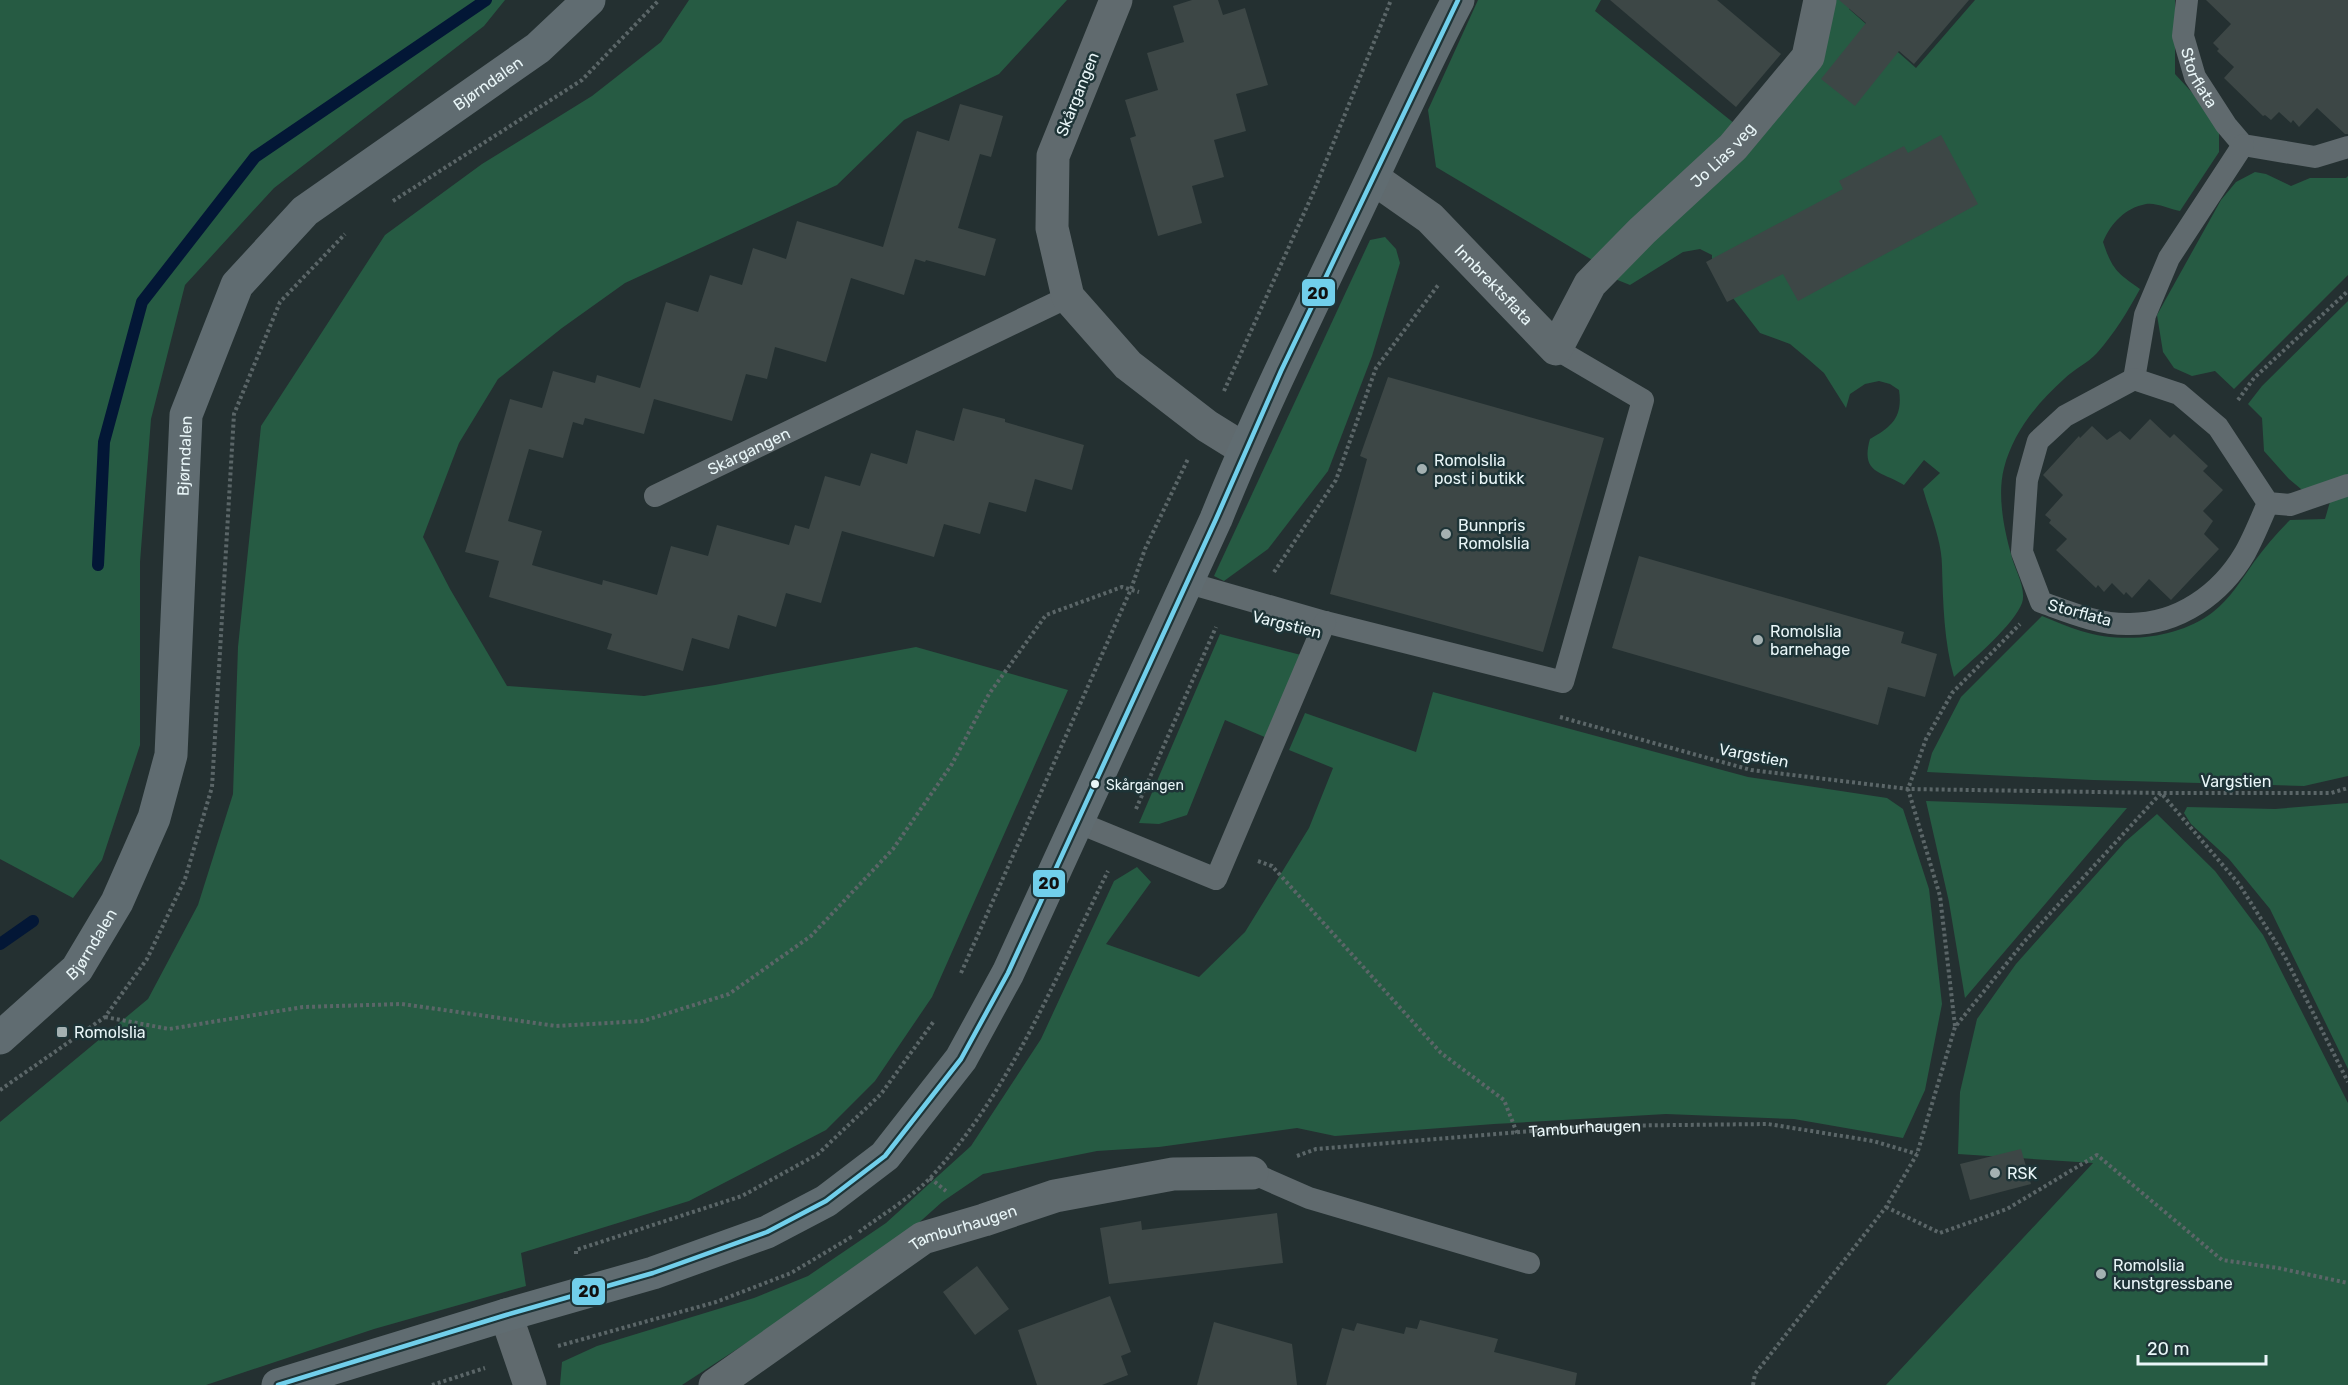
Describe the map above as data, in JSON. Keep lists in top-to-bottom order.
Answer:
{
  "streets": {
    "street": [
      "Bjørndalen",
      "Skårgangen",
      "Jo Lias veg",
      "Innbrektsflata",
      "Tamburhaugen"
    ],
    "lane": ["Storflata"],
    "path": ["Vargstien"]
  },
  "crossings": [
    ["Jo Lias veg", "Innbrektsflata"]
  ],
  "places": {
    "other": [
      "Romolslia post i butikk",
      "Bunnpris Romolslia",
      "Romolslia barnehage",
      "Skårgangen",
      "RSK",
      "Romolslia kunstgressbane"
    ],
    "transit": ["Romolslia"]
  },
  "lines": ["transit line 20"],
  "scale_bar": "20 m"
}
